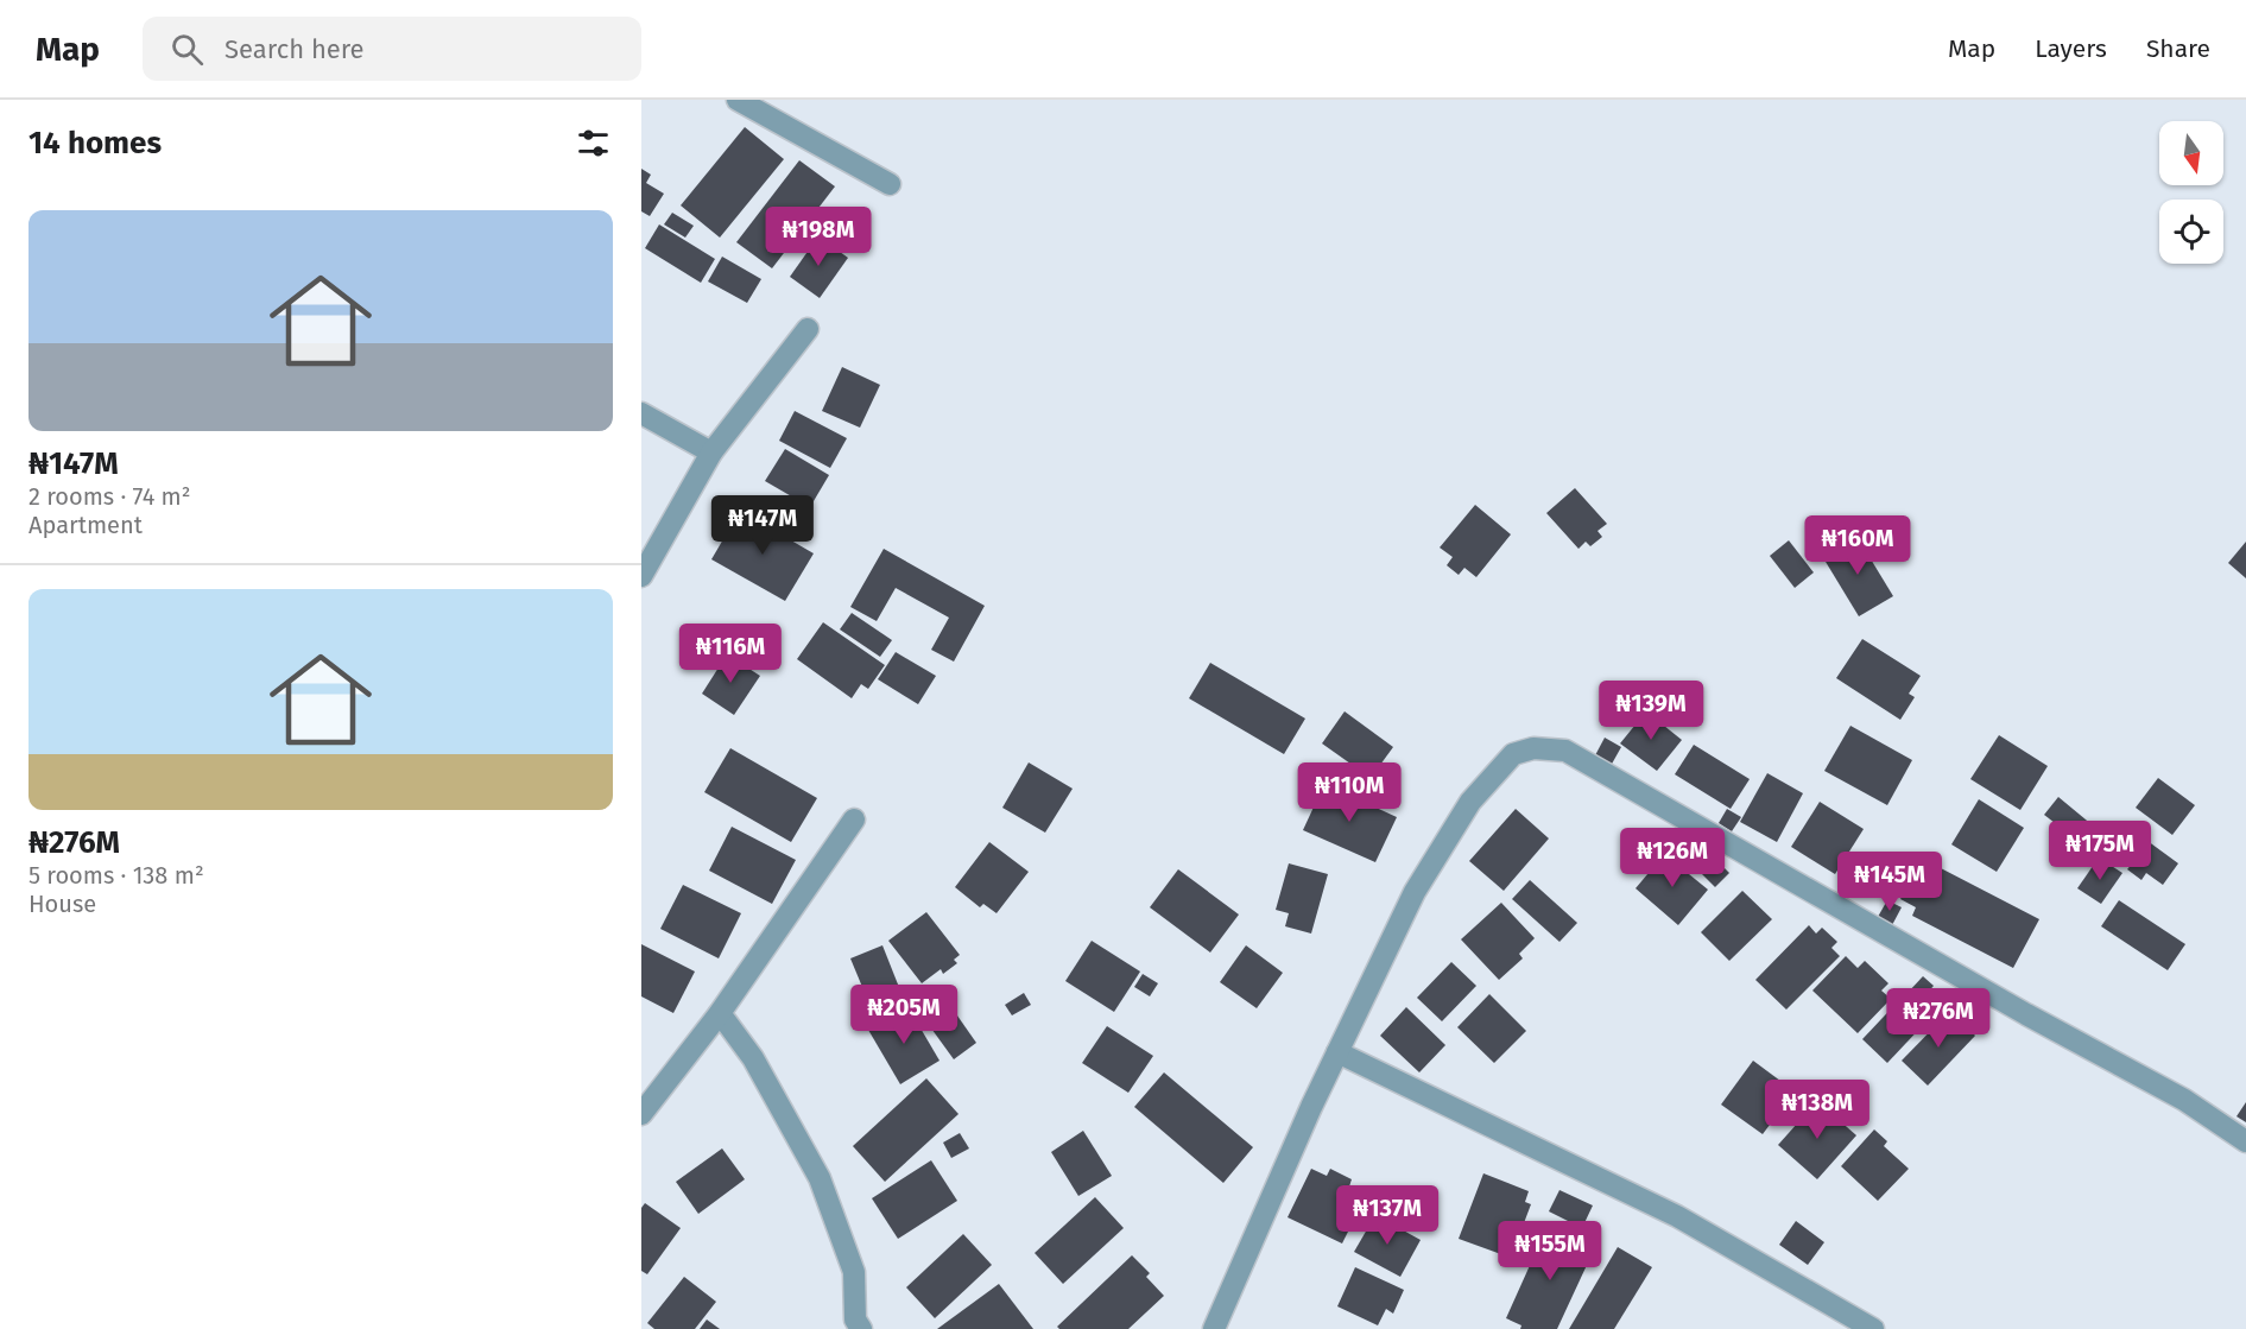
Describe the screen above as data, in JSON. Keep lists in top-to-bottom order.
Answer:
{
  "north": "bottom",
  "page": {
    "header": "Map",
    "search": "Search here",
    "nav": ["Map", "Layers", "Share"],
    "heading": "14 homes",
    "list": [
      {
        "name": "₦147M",
        "note": "2 rooms · 74 m² · Apartment"
      },
      {
        "name": "₦276M",
        "note": "5 rooms · 138 m² · House"
      }
    ],
    "price": [
      "₦198M",
      "₦147M",
      "₦160M",
      "₦116M",
      "₦139M",
      "₦110M",
      "₦175M",
      "₦126M",
      "₦145M",
      "₦205M",
      "₦276M",
      "₦138M",
      "₦137M",
      "₦155M"
    ]
  }
}
